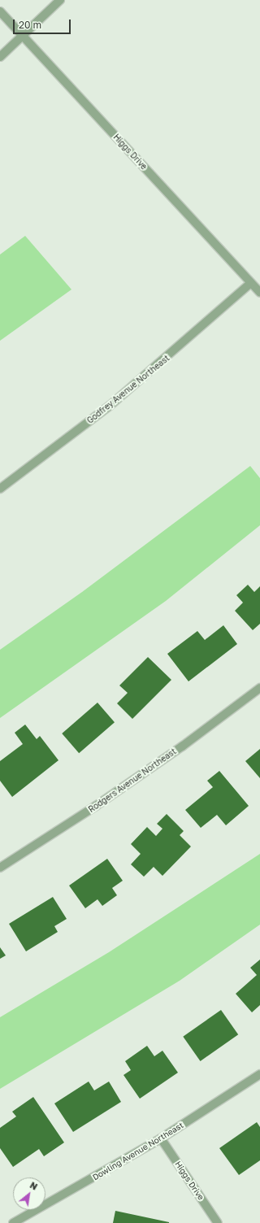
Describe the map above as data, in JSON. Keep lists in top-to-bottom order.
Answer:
{
  "streets": {
    "street": [
      "Higgs Drive",
      "Godfrey Avenue Northeast",
      "Rodgers Avenue Northeast",
      "Dowling Avenue Northeast"
    ]
  },
  "crossings": [
    ["Higgs Drive", "Godfrey Avenue Northeast"],
    ["Higgs Drive", "Dowling Avenue Northeast"]
  ],
  "scale_bar": "20 m",
  "north": "top right"
}
